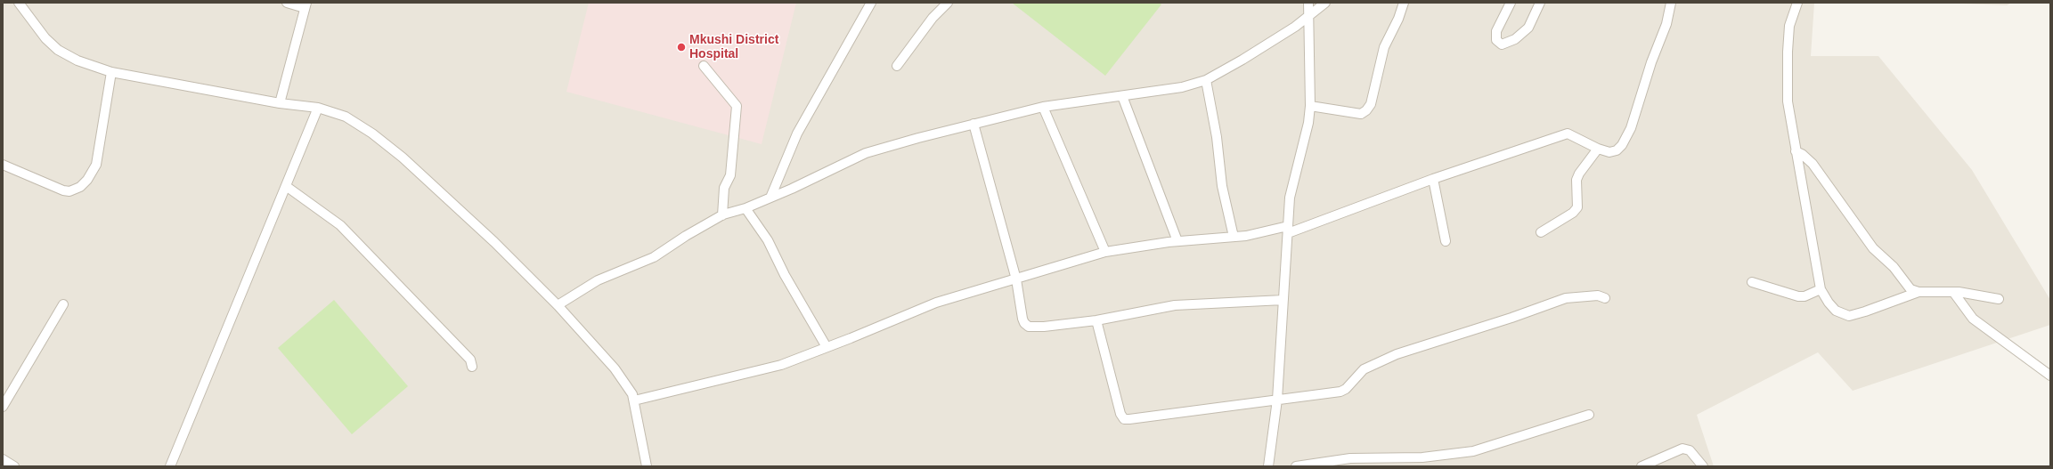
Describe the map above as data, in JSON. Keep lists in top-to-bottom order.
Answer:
{
  "places": ["Mkushi District Hospital"]
}
